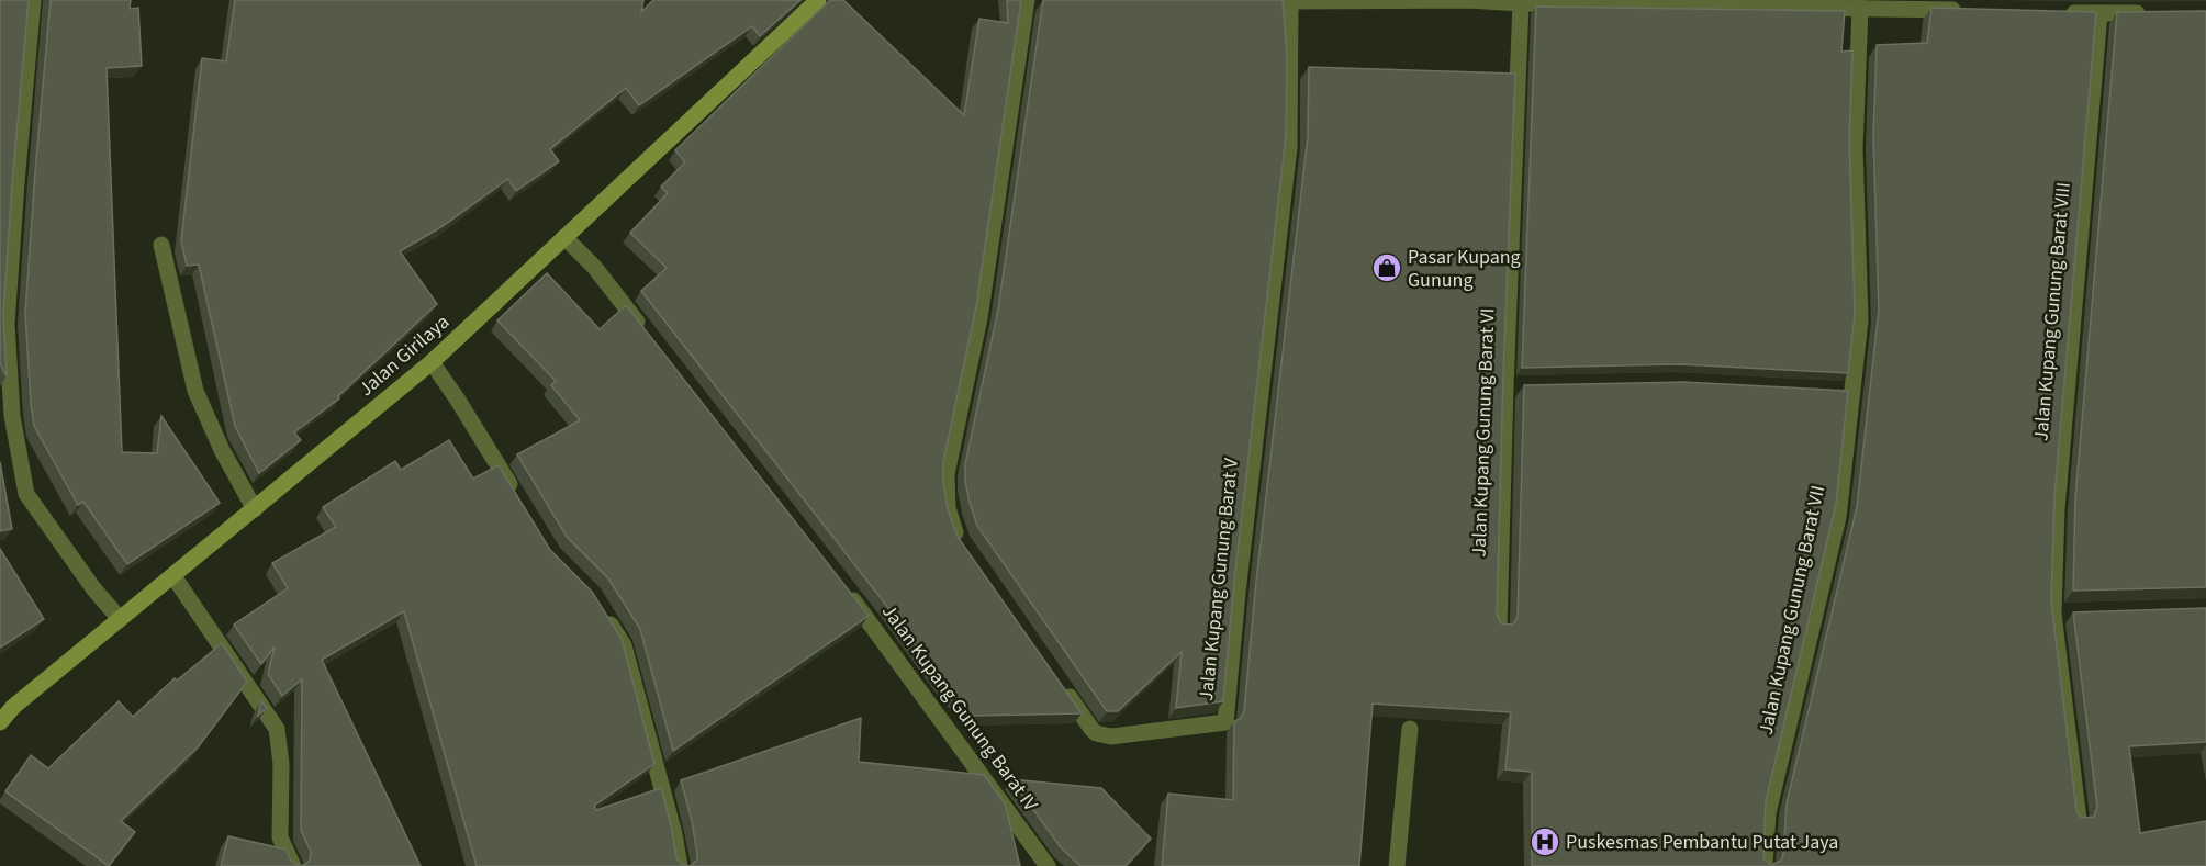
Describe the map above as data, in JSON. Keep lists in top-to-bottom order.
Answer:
{
  "streets": {
    "street": [
      "Jalan Kupang Gunung Barat VIII",
      "Jalan Girilaya",
      "Jalan Kupang Gunung Barat VI",
      "Jalan Kupang Gunung Barat V",
      "Jalan Kupang Gunung Barat VII",
      "Jalan Kupang Gunung Barat IV"
    ]
  },
  "places": {
    "shop": ["Pasar Kupang Gunung"],
    "hospital": ["Puskesmas Pembantu Putat Jaya"]
  }
}
